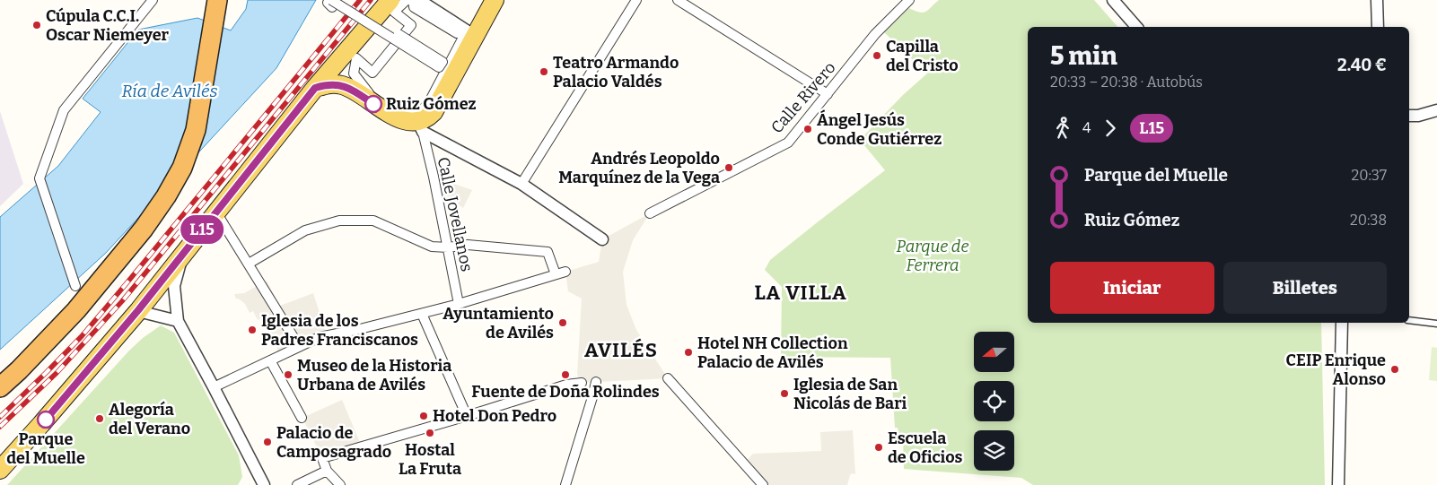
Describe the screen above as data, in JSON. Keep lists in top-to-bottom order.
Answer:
{
  "streets": {
    "street": ["Calle Rivero", "Calle Jovellanos"]
  },
  "districts": ["LA VILLA", "AVILÉS"],
  "water": ["Ría de Avilés"],
  "parks": ["Parque de Ferrera"],
  "places": [
    "Cúpula C.C.I. Oscar Niemeyer",
    "Capilla del Cristo",
    "Teatro Armando Palacio Valdés",
    "Ruiz Gómez",
    "Ángel Jesús Conde Gutiérrez",
    "Andrés Leopoldo Marquínez de la Vega",
    "Ayuntamiento de Avilés",
    "Iglesia de los Padres Franciscanos",
    "Hotel NH Collection Palacio de Avilés",
    "CEIP Enrique Alonso",
    "Museo de la Historia Urbana de Avilés",
    "Fuente de Doña Rolindes",
    "Iglesia de San Nicolás de Bari",
    "Hotel Don Pedro",
    "Alegoría del Verano",
    "Parque del Muelle",
    "Hostal La Fruta",
    "Palacio de Camposagrado",
    "Escuela de Oficios"
  ],
  "lines": ["bus line L15"],
  "north": "left",
  "page": {
    "on_map": "L15",
    "heading": ["5 min", "20:33 – 20:38 · Autobús", "2.40 €"],
    "legs": ["4", "L15"],
    "list": [
      {
        "name": "Parque del Muelle",
        "value": "20:37"
      },
      {
        "name": "Ruiz Gómez",
        "value": "20:38"
      }
    ],
    "buttons": ["Iniciar", "Billetes"]
  }
}
